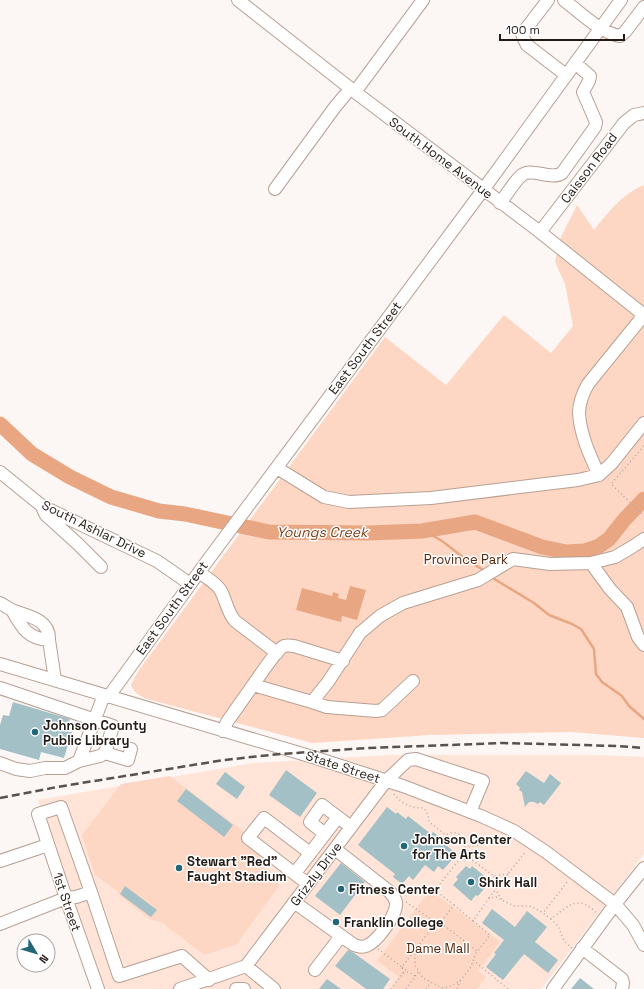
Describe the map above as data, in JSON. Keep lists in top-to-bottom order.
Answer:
{
  "streets": {
    "street": [
      "South Home Avenue",
      "Caisson Road",
      "East South Street",
      "South Ashlar Drive",
      "State Street",
      "Grizzly Drive",
      "1st Street"
    ]
  },
  "crossings": [
    ["South Home Avenue", "Caisson Road"],
    ["South Home Avenue", "East South Street"],
    ["East South Street", "South Ashlar Drive"],
    ["East South Street", "State Street"],
    ["State Street", "Grizzly Drive"]
  ],
  "water": ["Youngs Creek"],
  "parks": ["Province Park", "Dame Mall"],
  "places": [
    "Johnson County Public Library",
    "Johnson Center for The Arts",
    "Stewart \"Red\" Faught Stadium",
    "Shirk Hall",
    "Fitness Center",
    "Franklin College"
  ],
  "scale_bar": "100 m",
  "north": "bottom right"
}
